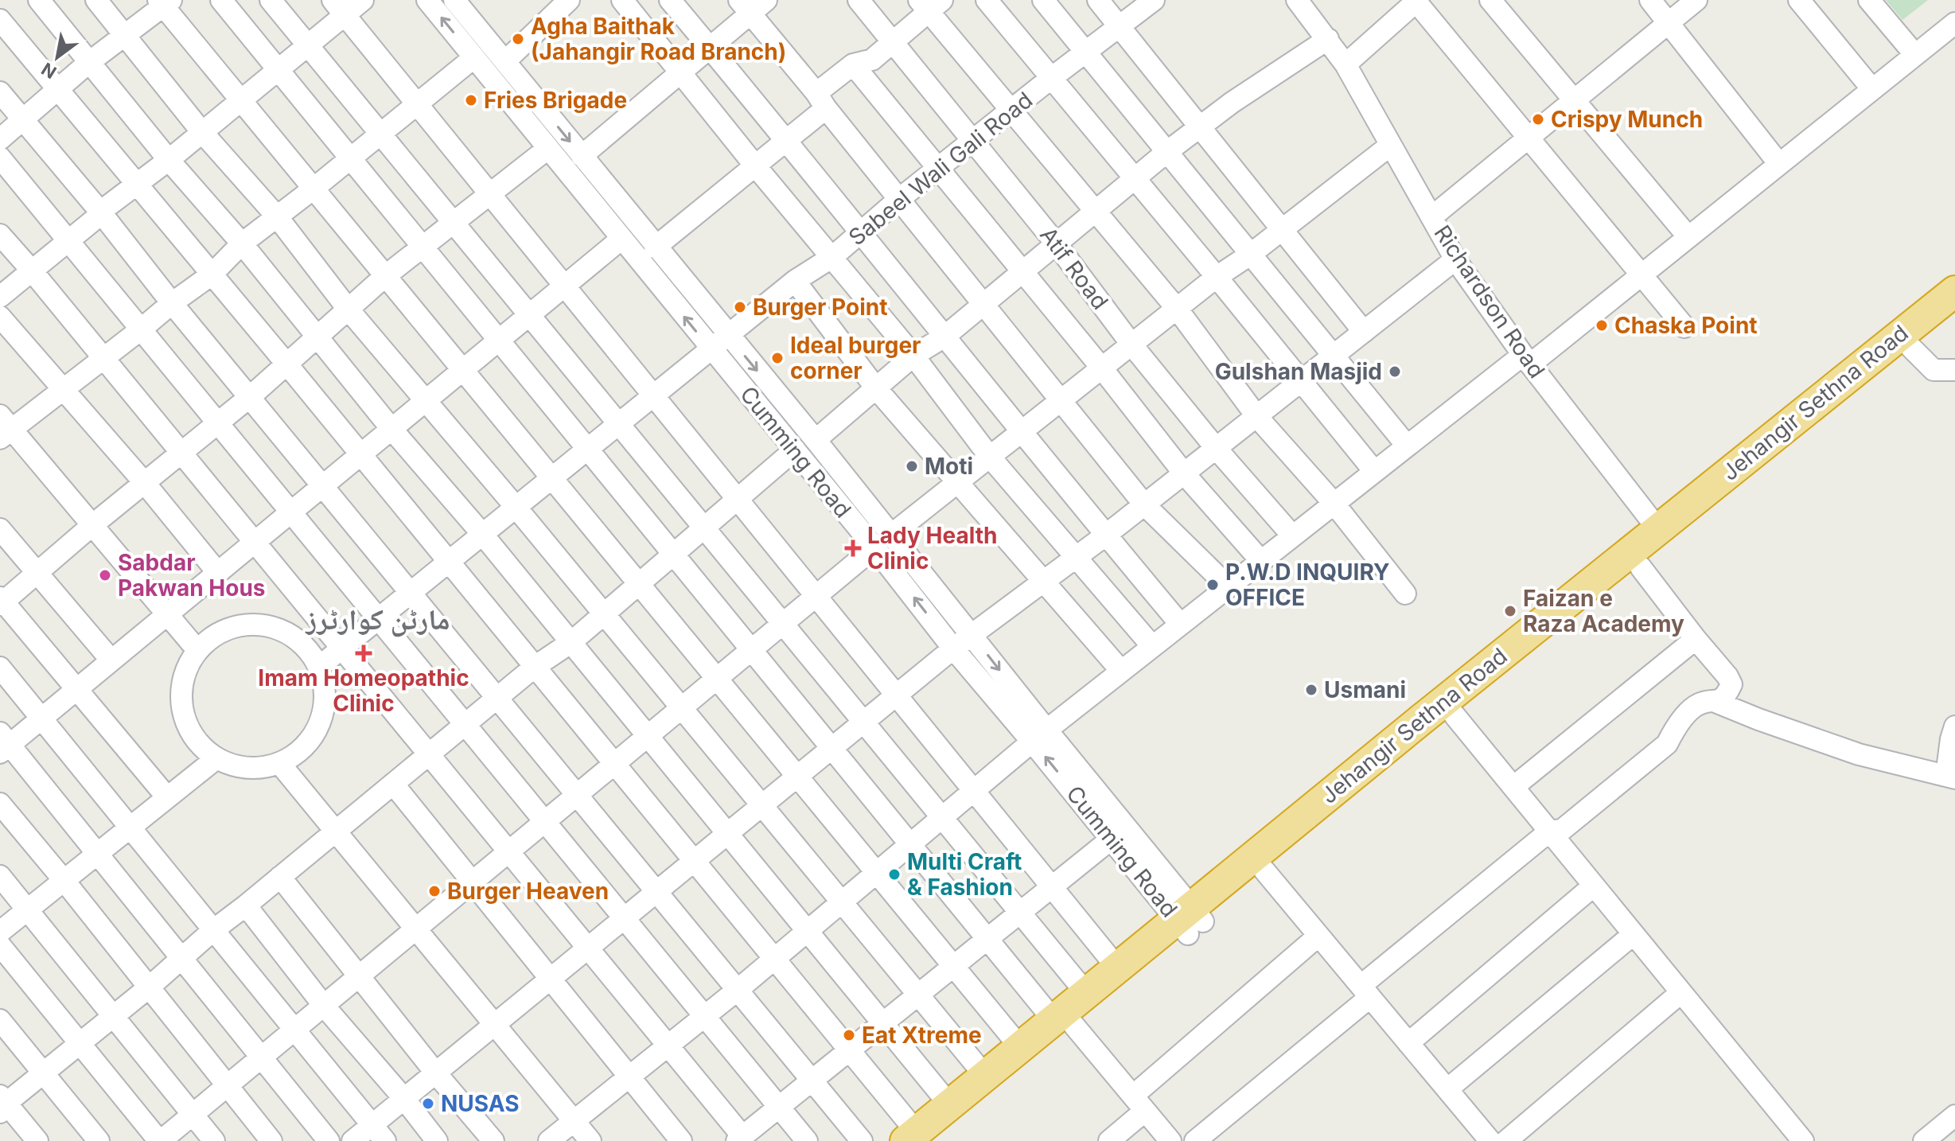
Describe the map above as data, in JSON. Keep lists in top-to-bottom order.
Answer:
{
  "streets": {
    "highway": ["Jehangir Sethna Road"],
    "street": [
      "Sabeel Wali Gali Road",
      "Atif Road",
      "Richardson Road",
      "Cumming Road"
    ]
  },
  "crossings": [
    ["Sabeel Wali Gali Road", "Atif Road"],
    ["Sabeel Wali Gali Road", "Cumming Road"],
    ["Richardson Road", "Jehangir Sethna Road"],
    ["Jehangir Sethna Road", "Cumming Road"]
  ],
  "districts": ["مارٹن کوارٹرز"],
  "places": {
    "other": [
      "Agha Baithak (Jahangir Road Branch)",
      "Fries Brigade",
      "Crispy Munch",
      "Burger Point",
      "Chaska Point",
      "Ideal burger corner",
      "Gulshan Masjid",
      "Moti",
      "Sabdar Pakwan Hous",
      "P.W.D INQUIRY OFFICE",
      "Faizan e Raza Academy",
      "Usmani",
      "Multi Craft & Fashion",
      "Burger Heaven",
      "Eat Xtreme",
      "NUSAS"
    ],
    "health": ["Lady Health Clinic", "Imam Homeopathic Clinic"]
  },
  "north": "bottom left"
}
